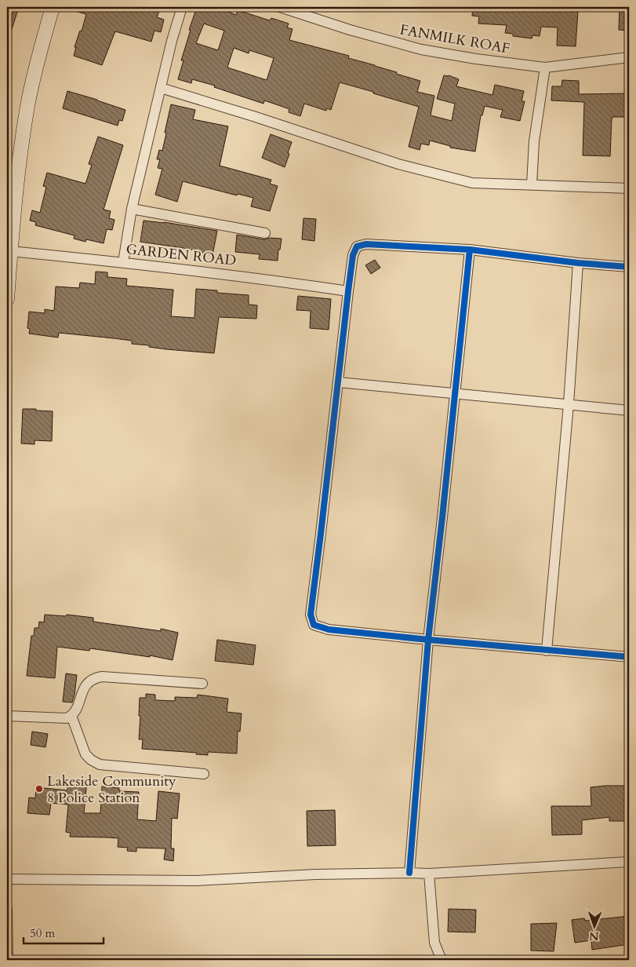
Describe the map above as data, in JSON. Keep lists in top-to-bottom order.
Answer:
{
  "streets": {
    "street": ["FANMILK ROAF", "GARDEN ROAD"]
  },
  "places": ["Lakeside Community 8 Police Station"],
  "scale_bar": "50 m",
  "north": "bottom"
}
